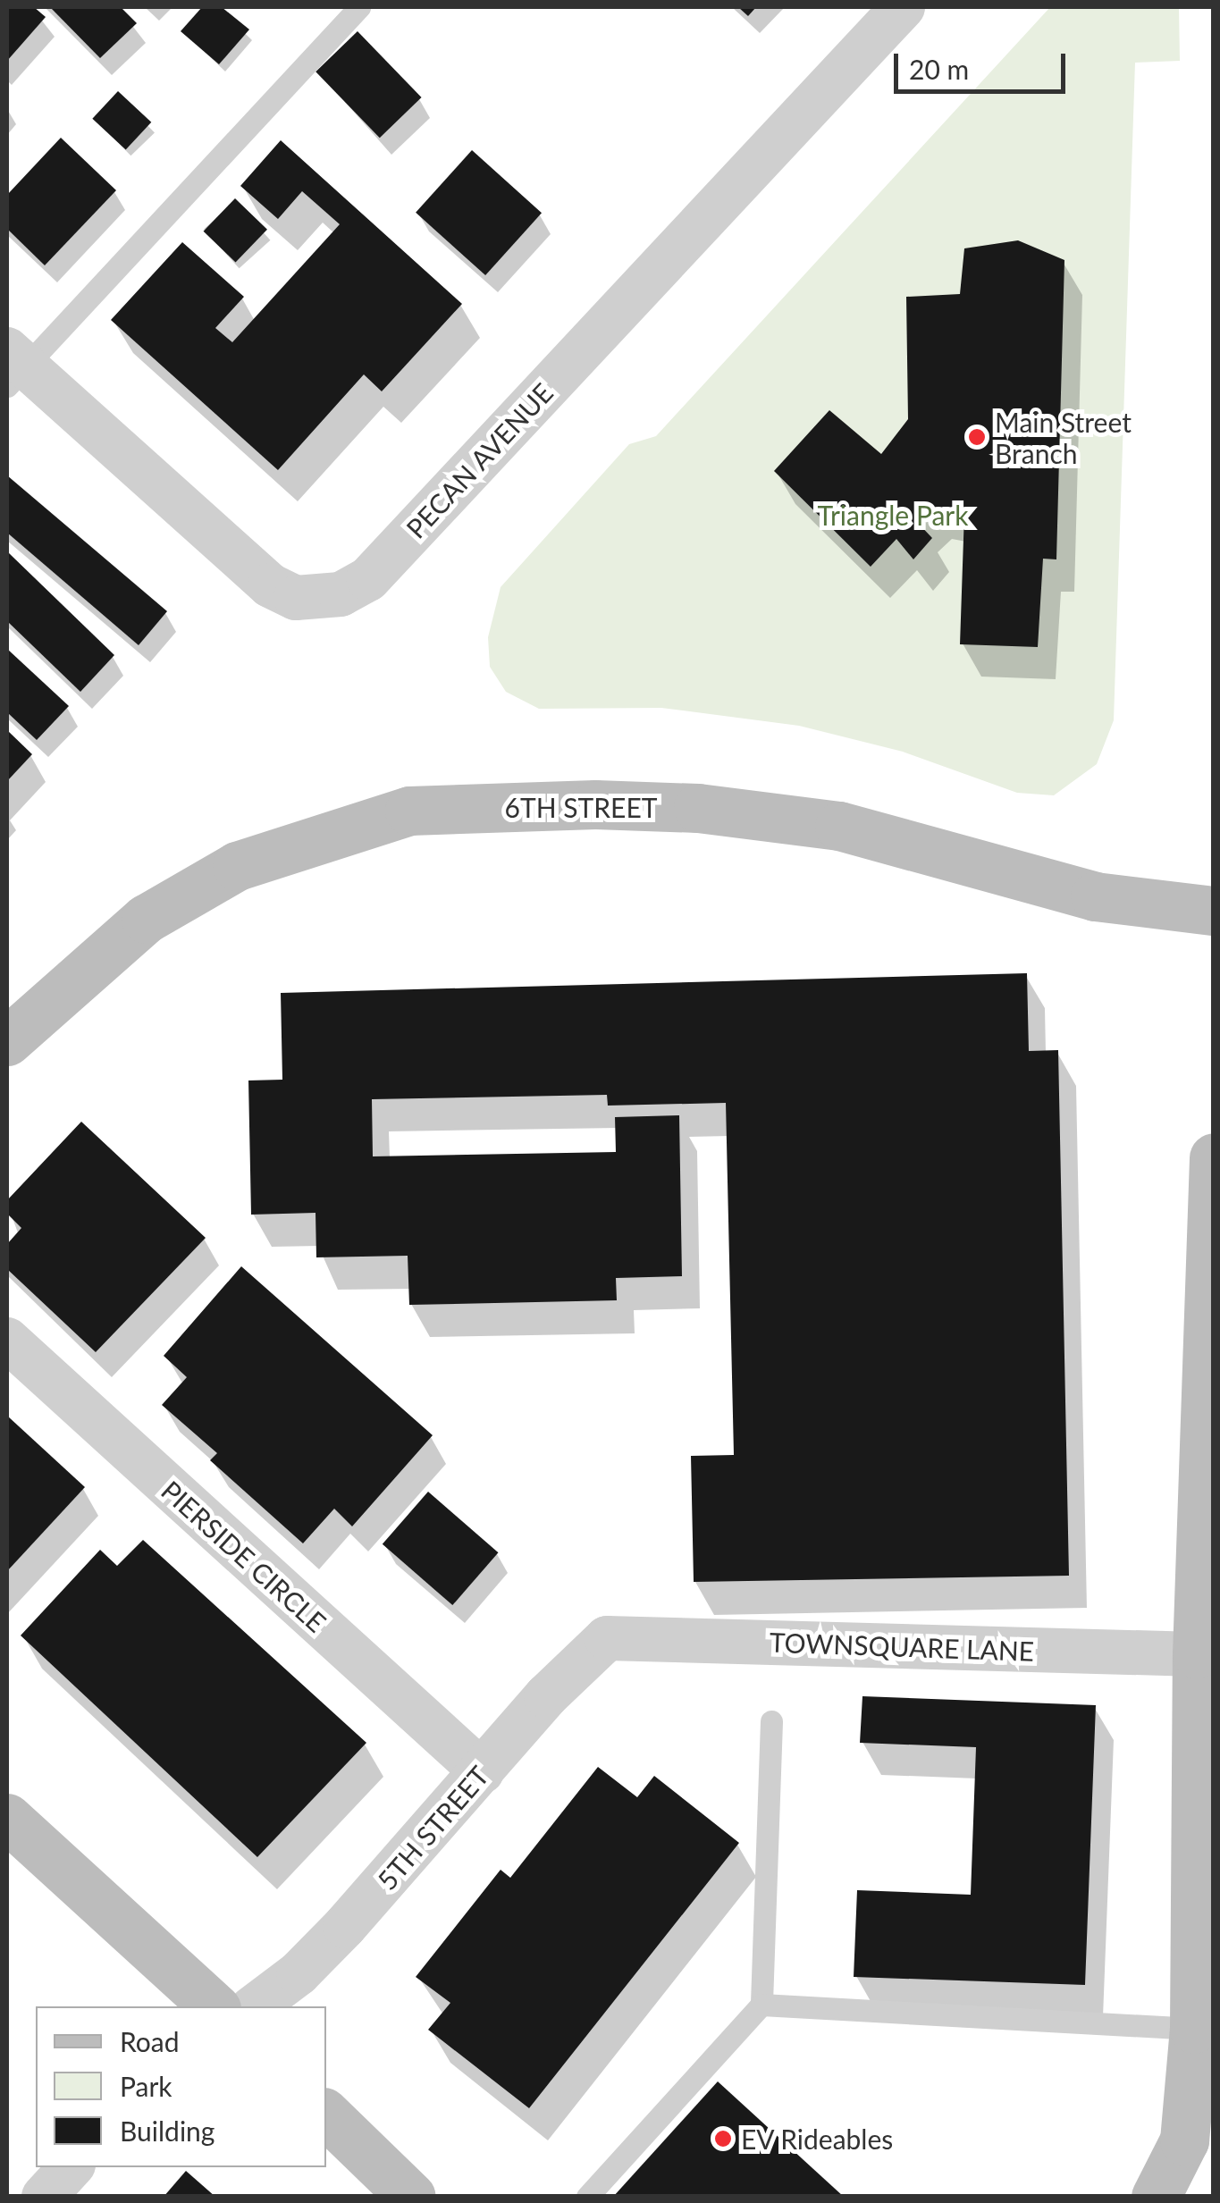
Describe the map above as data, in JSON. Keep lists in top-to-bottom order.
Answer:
{
  "streets": {
    "street": [
      "PECAN AVENUE",
      "6TH STREET",
      "PIERSIDE CIRCLE",
      "TOWNSQUARE LANE",
      "5TH STREET"
    ]
  },
  "crossings": [
    ["PIERSIDE CIRCLE", "5TH STREET"],
    ["TOWNSQUARE LANE", "5TH STREET"]
  ],
  "parks": ["Triangle Park"],
  "places": ["Main Street Branch", "EV Rideables"],
  "legend": ["Road", "Park", "Building"],
  "scale_bar": "20 m"
}
